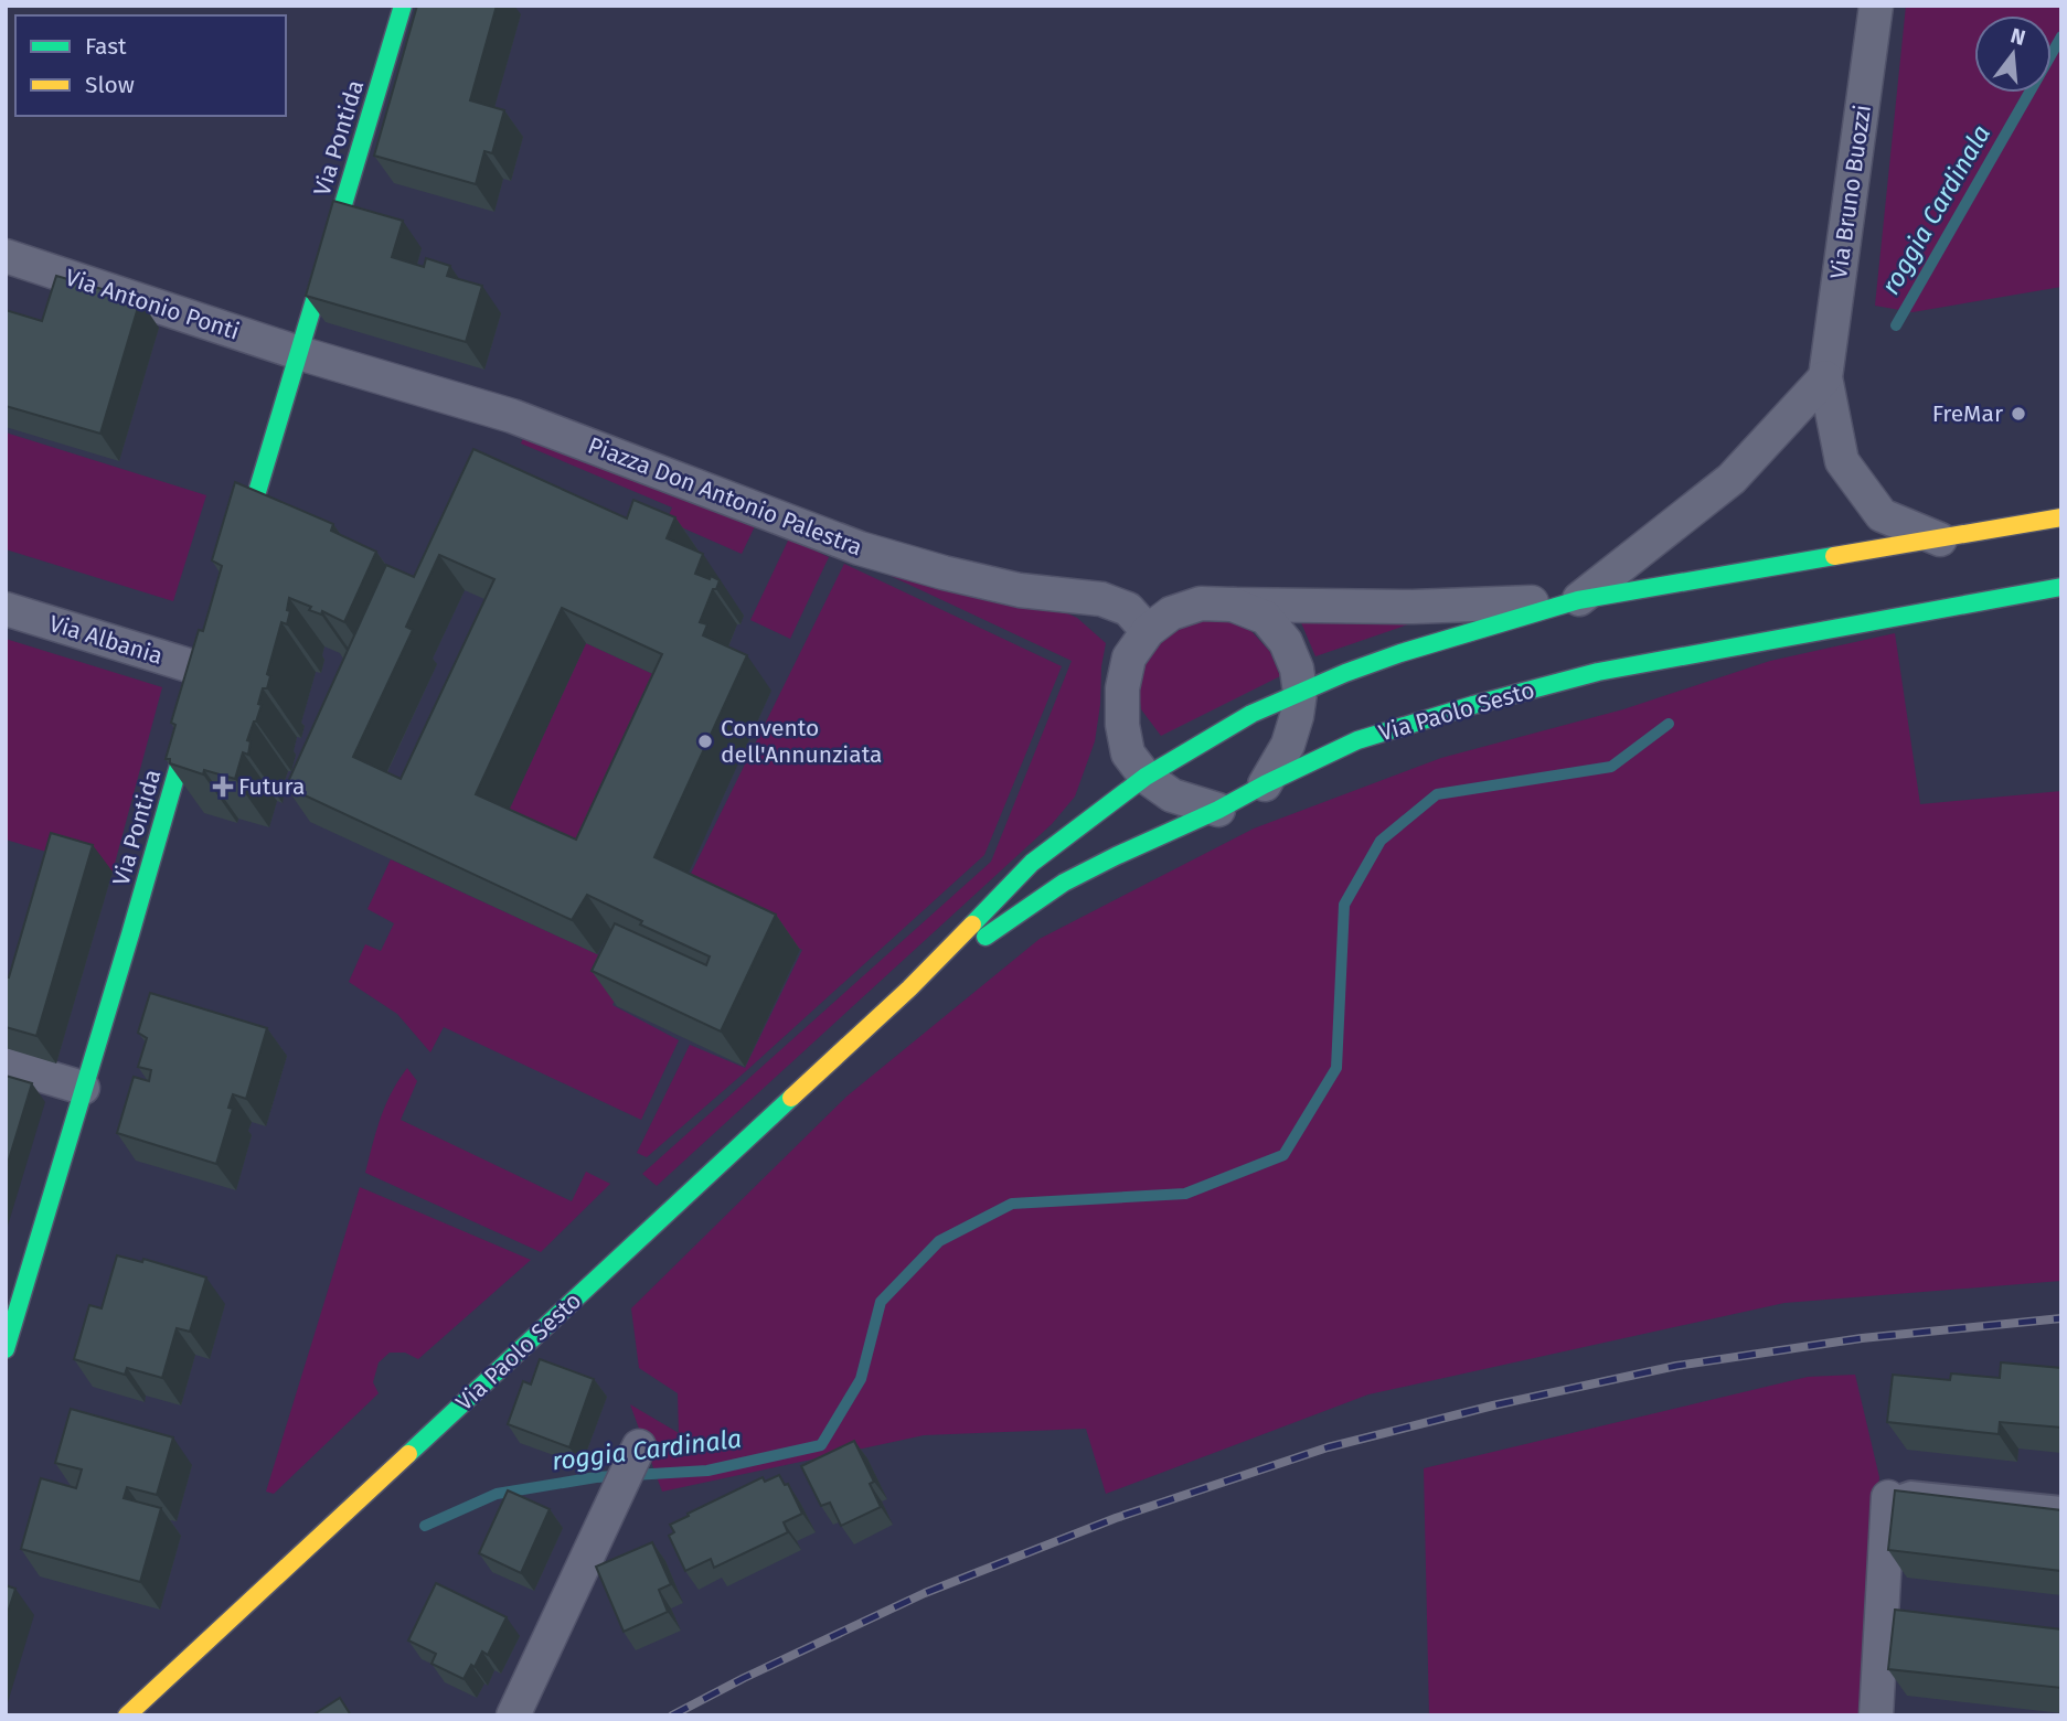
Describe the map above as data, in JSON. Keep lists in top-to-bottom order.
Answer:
{
  "streets": {
    "street": [
      "Via Pontida",
      "Via Bruno Buozzi",
      "Via Antonio Ponti",
      "Piazza Don Antonio Palestra",
      "Via Albania",
      "Via Paolo Sesto"
    ]
  },
  "crossings": [
    ["Via Pontida", "Via Antonio Ponti"],
    ["Via Pontida", "Piazza Don Antonio Palestra"],
    ["Via Pontida", "Via Albania"],
    ["Via Bruno Buozzi", "Via Paolo Sesto"],
    ["Via Antonio Ponti", "Piazza Don Antonio Palestra"],
    ["Piazza Don Antonio Palestra", "Via Paolo Sesto"]
  ],
  "water": ["roggia Cardinala"],
  "places": {
    "other": ["FreMar", "Convento dell'Annunziata"],
    "health": ["Futura"]
  },
  "legend": ["Fast", "Slow"],
  "north": "top"
}
